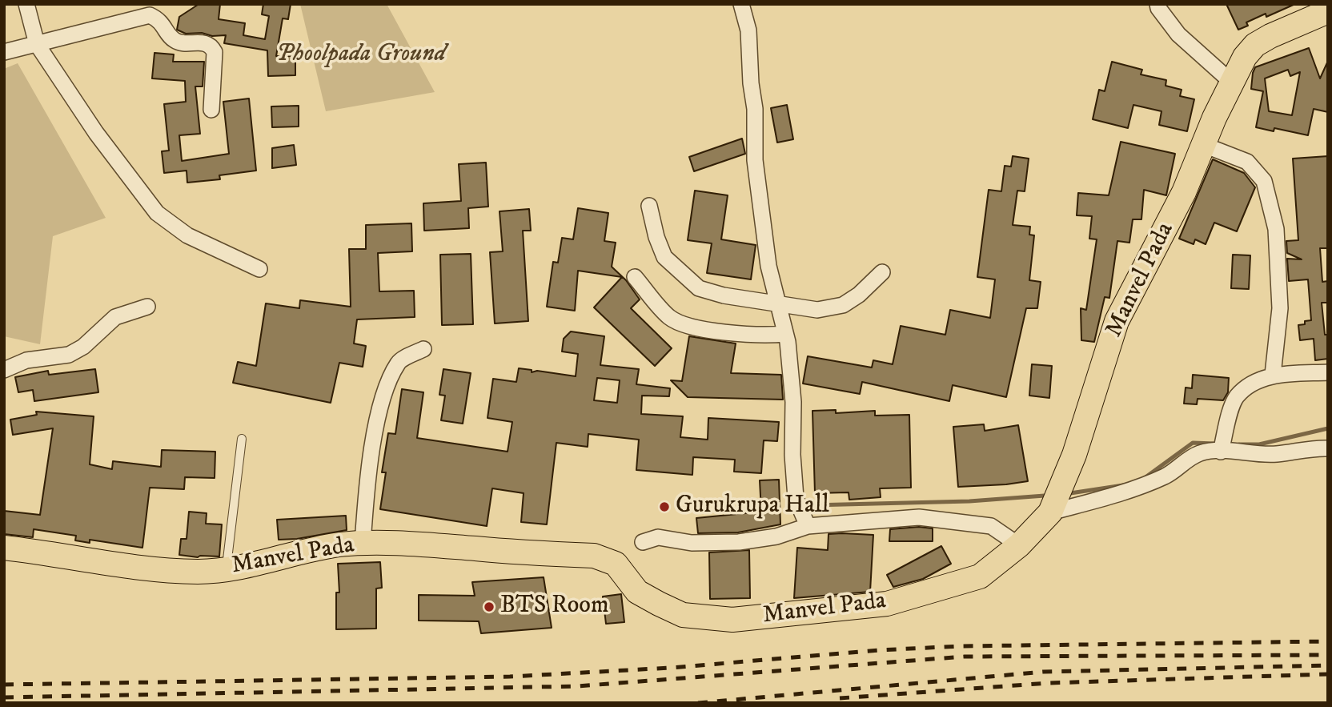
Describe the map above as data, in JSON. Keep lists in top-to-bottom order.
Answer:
{
  "streets": {
    "main road": ["Manvel Pada"]
  },
  "parks": ["Phoolpada Ground"],
  "places": ["Gurukrupa Hall", "BTS Room"]
}
